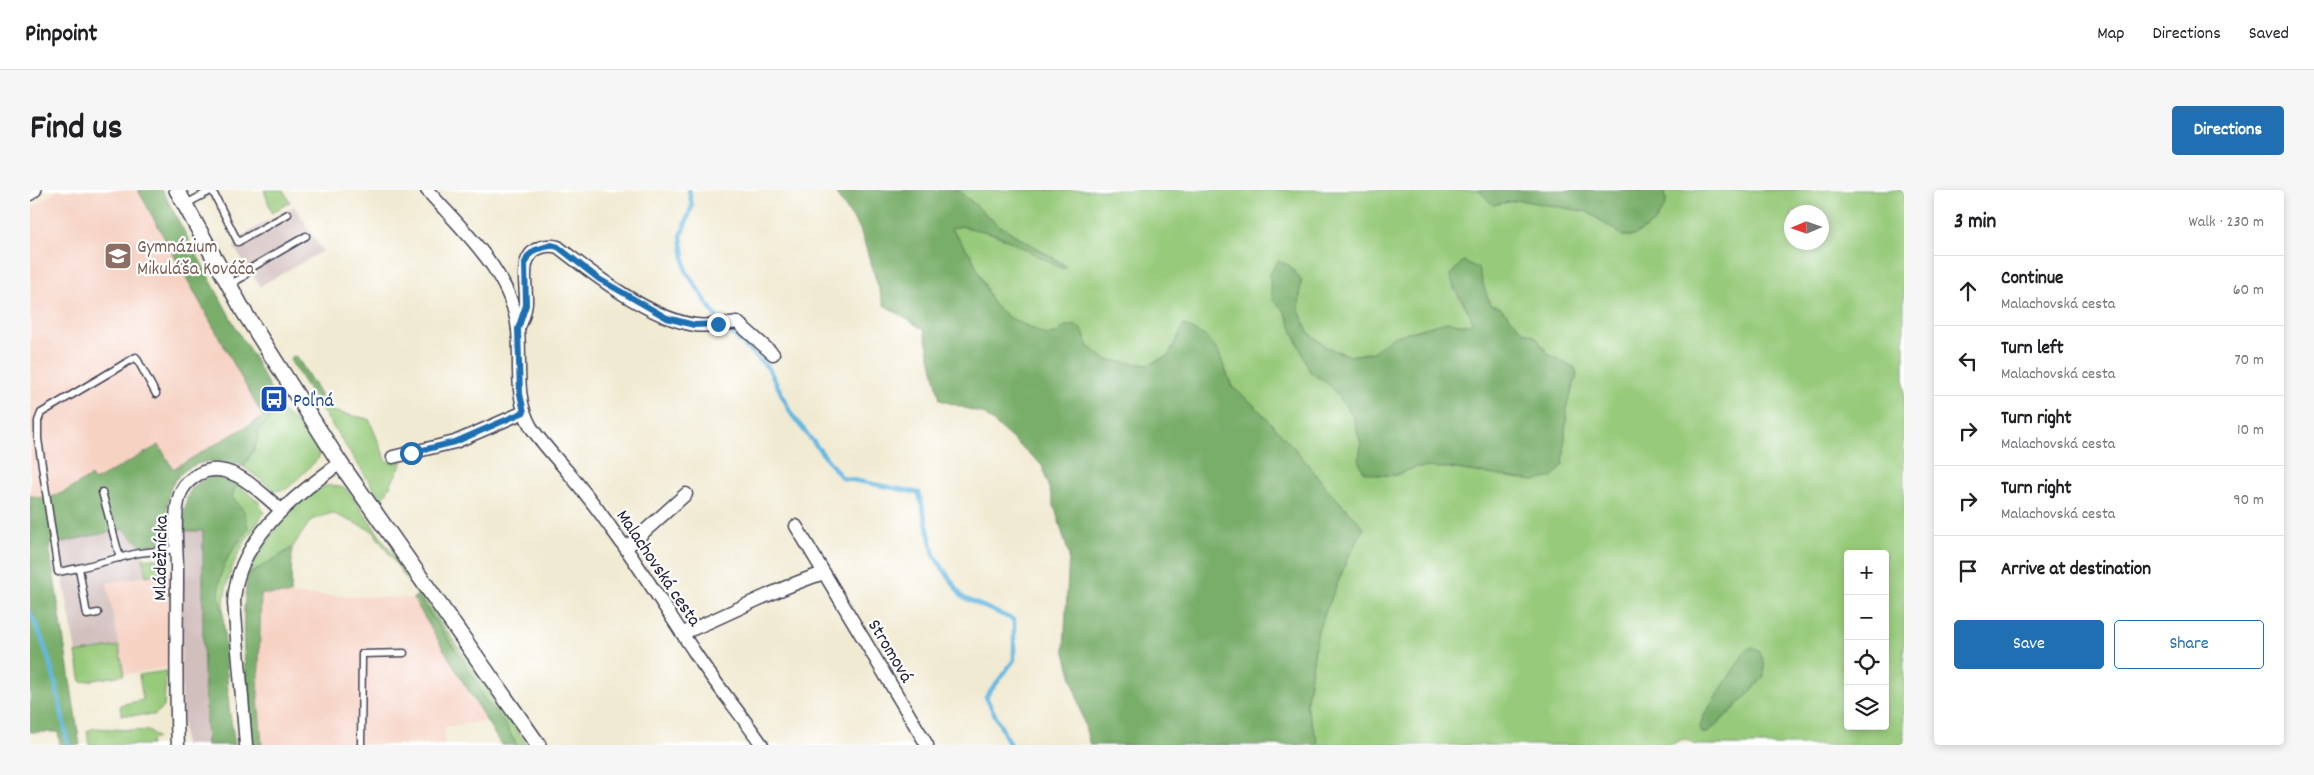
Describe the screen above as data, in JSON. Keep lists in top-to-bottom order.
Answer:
{
  "streets": {
    "street": ["Mládežnícka", "Malachovská cesta", "Stromová"]
  },
  "places": {
    "school or university": ["Gymnázium Mikuláša Kováča"],
    "bus stop": ["Poľná"]
  },
  "north": "left",
  "page": {
    "header": "Pinpoint",
    "nav": ["Map", "Directions", "Saved"],
    "title": "Find us",
    "buttons": [
      "Directions",
      ["Save", "Share"]
    ],
    "heading": ["3 min", "Walk · 230 m"],
    "list": [
      ["Continue", "Malachovská cesta", "60 m"],
      ["Turn left", "Malachovská cesta", "70 m"],
      ["Turn right", "Malachovská cesta", "10 m"],
      ["Turn right", "Malachovská cesta", "90 m"],
      "Arrive at destination"
    ],
    "map_buttons": ["+", "−"]
  }
}
